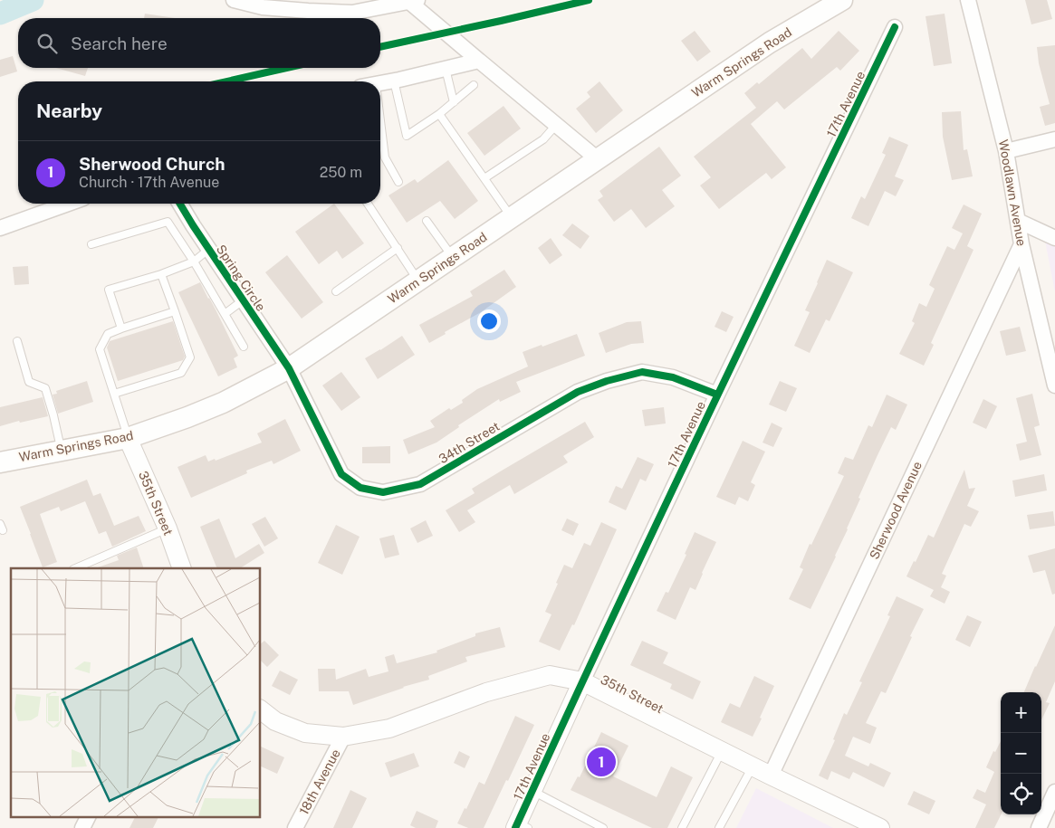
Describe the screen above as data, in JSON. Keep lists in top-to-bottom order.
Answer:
{
  "streets": {
    "main road": ["Warm Springs Road"],
    "street": [
      "17th Avenue",
      "Woodlawn Avenue",
      "Spring Circle",
      "34th Street",
      "35th Street",
      "Sherwood Avenue",
      "18th Avenue"
    ]
  },
  "crossings": [
    ["Warm Springs Road", "Spring Circle"],
    ["Warm Springs Road", "34th Street"],
    ["Warm Springs Road", "35th Street"],
    ["17th Avenue", "34th Street"],
    ["17th Avenue", "35th Street"],
    ["Woodlawn Avenue", "Sherwood Avenue"],
    ["Spring Circle", "34th Street"],
    ["35th Street", "Sherwood Avenue"],
    ["35th Street", "18th Avenue"]
  ],
  "page": {
    "search": "Search here",
    "heading": "Nearby",
    "list": [
      {
        "mark": "1",
        "name": "Sherwood Church",
        "note": "Church · 17th Avenue",
        "value": "250 m"
      }
    ],
    "map_buttons": ["+", "−"],
    "pins": "1"
  }
}
